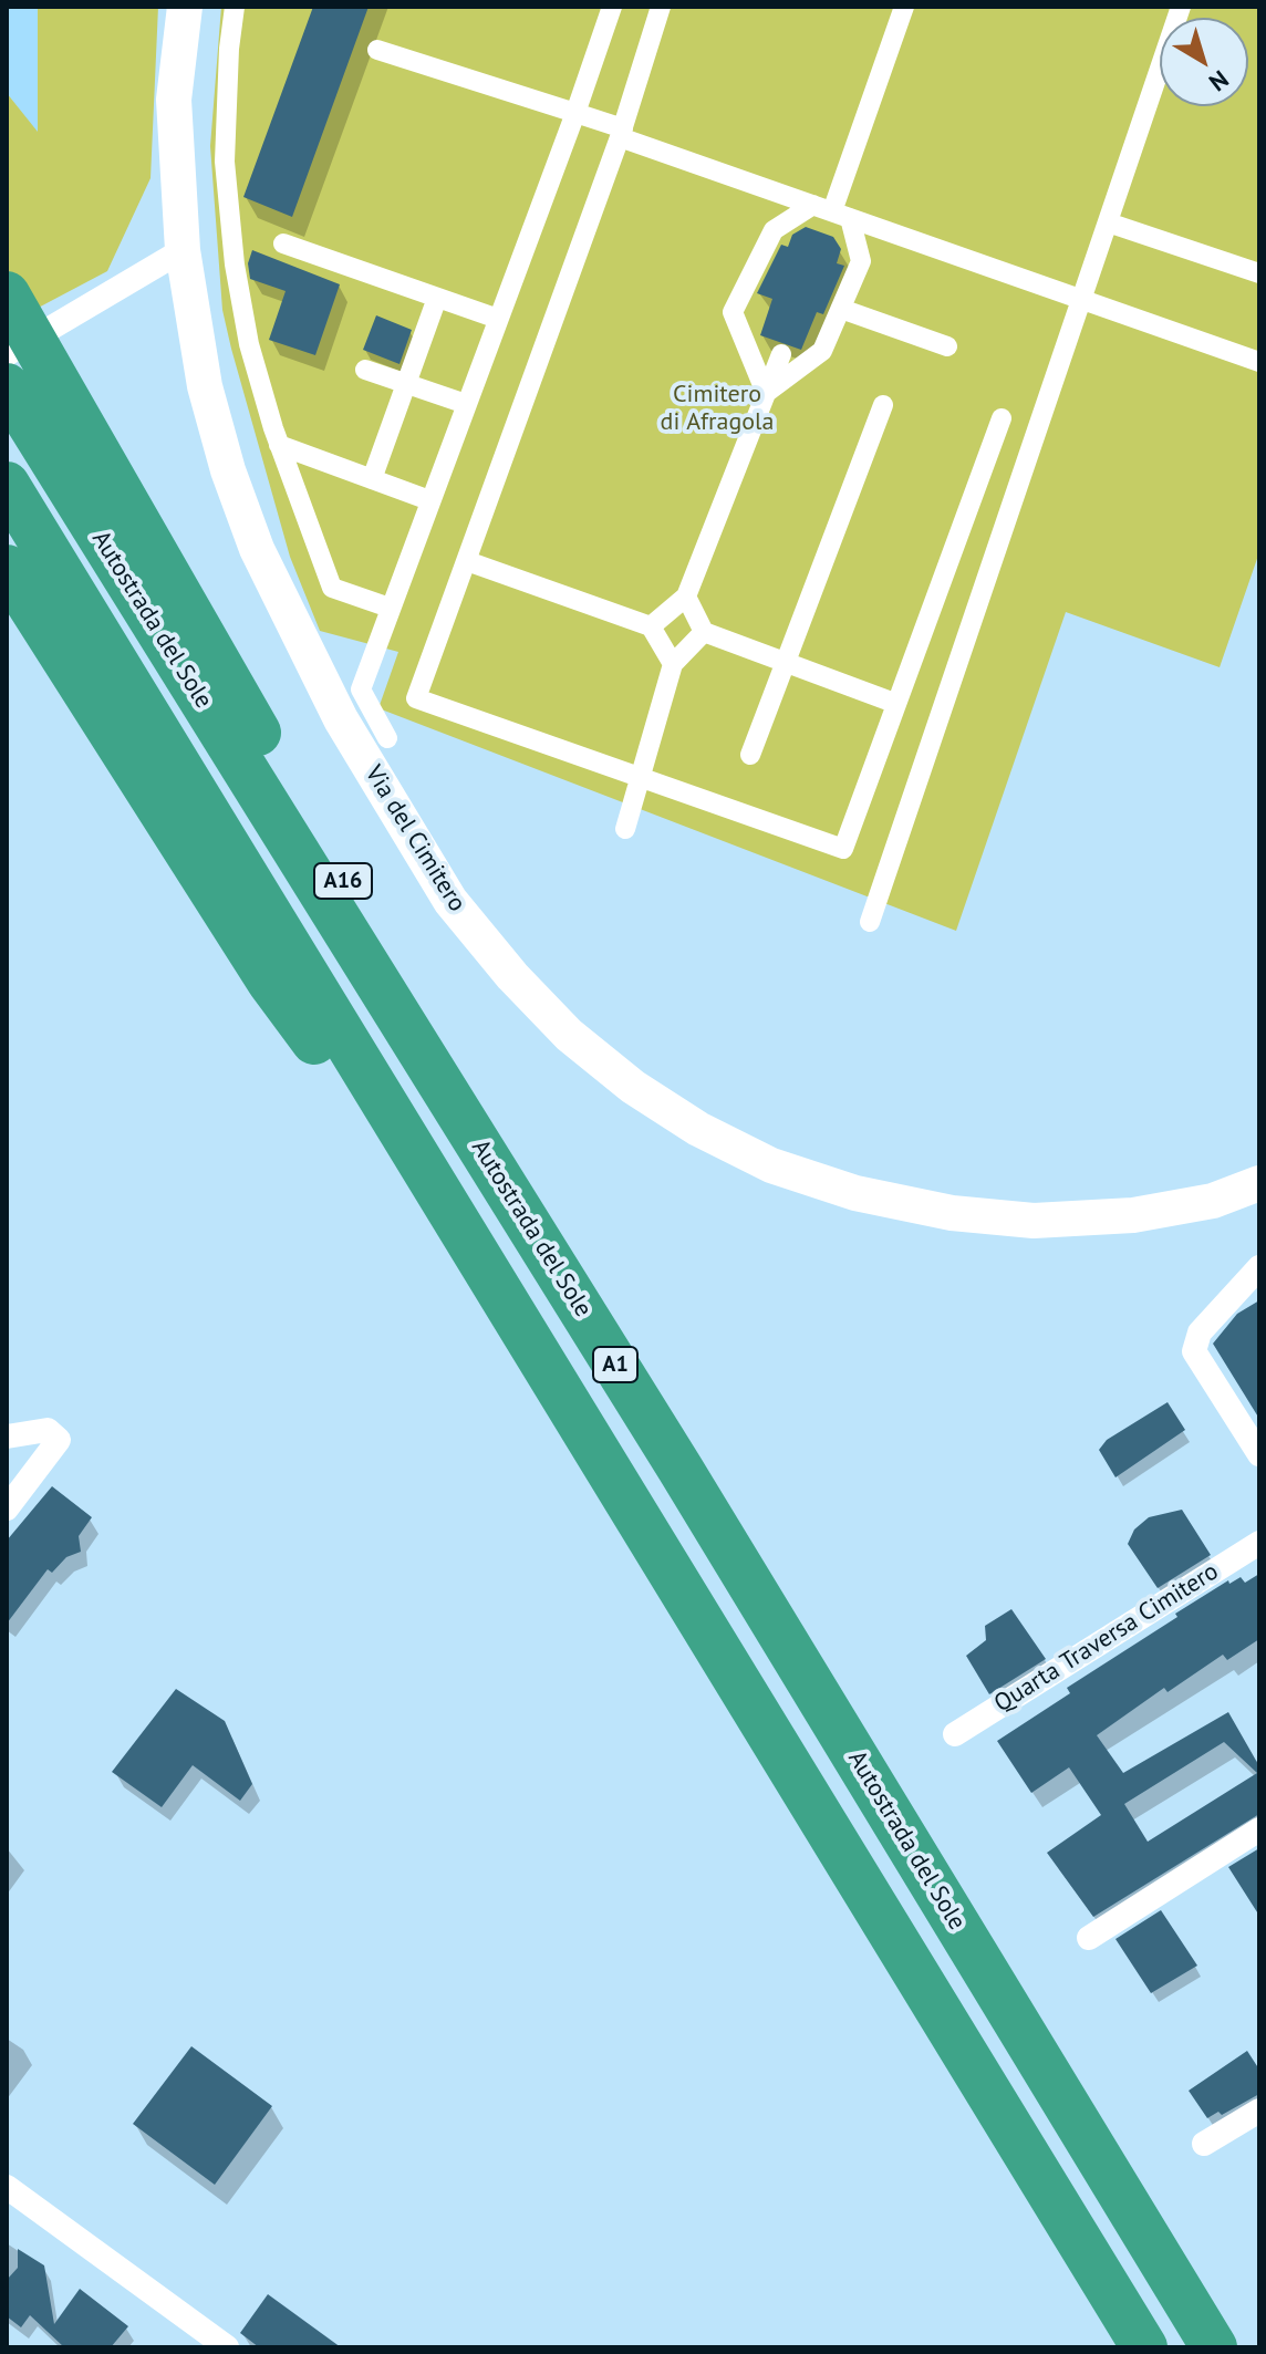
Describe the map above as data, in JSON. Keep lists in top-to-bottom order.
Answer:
{
  "streets": {
    "highway": ["Autostrada del Sole", "A16", "A1"],
    "main road": ["Via del Cimitero"],
    "street": ["Quarta Traversa Cimitero"]
  },
  "crossings": [
    ["Autostrada del Sole", "A16"]
  ],
  "parks": ["Cimitero di Afragola"],
  "north": "bottom right"
}
